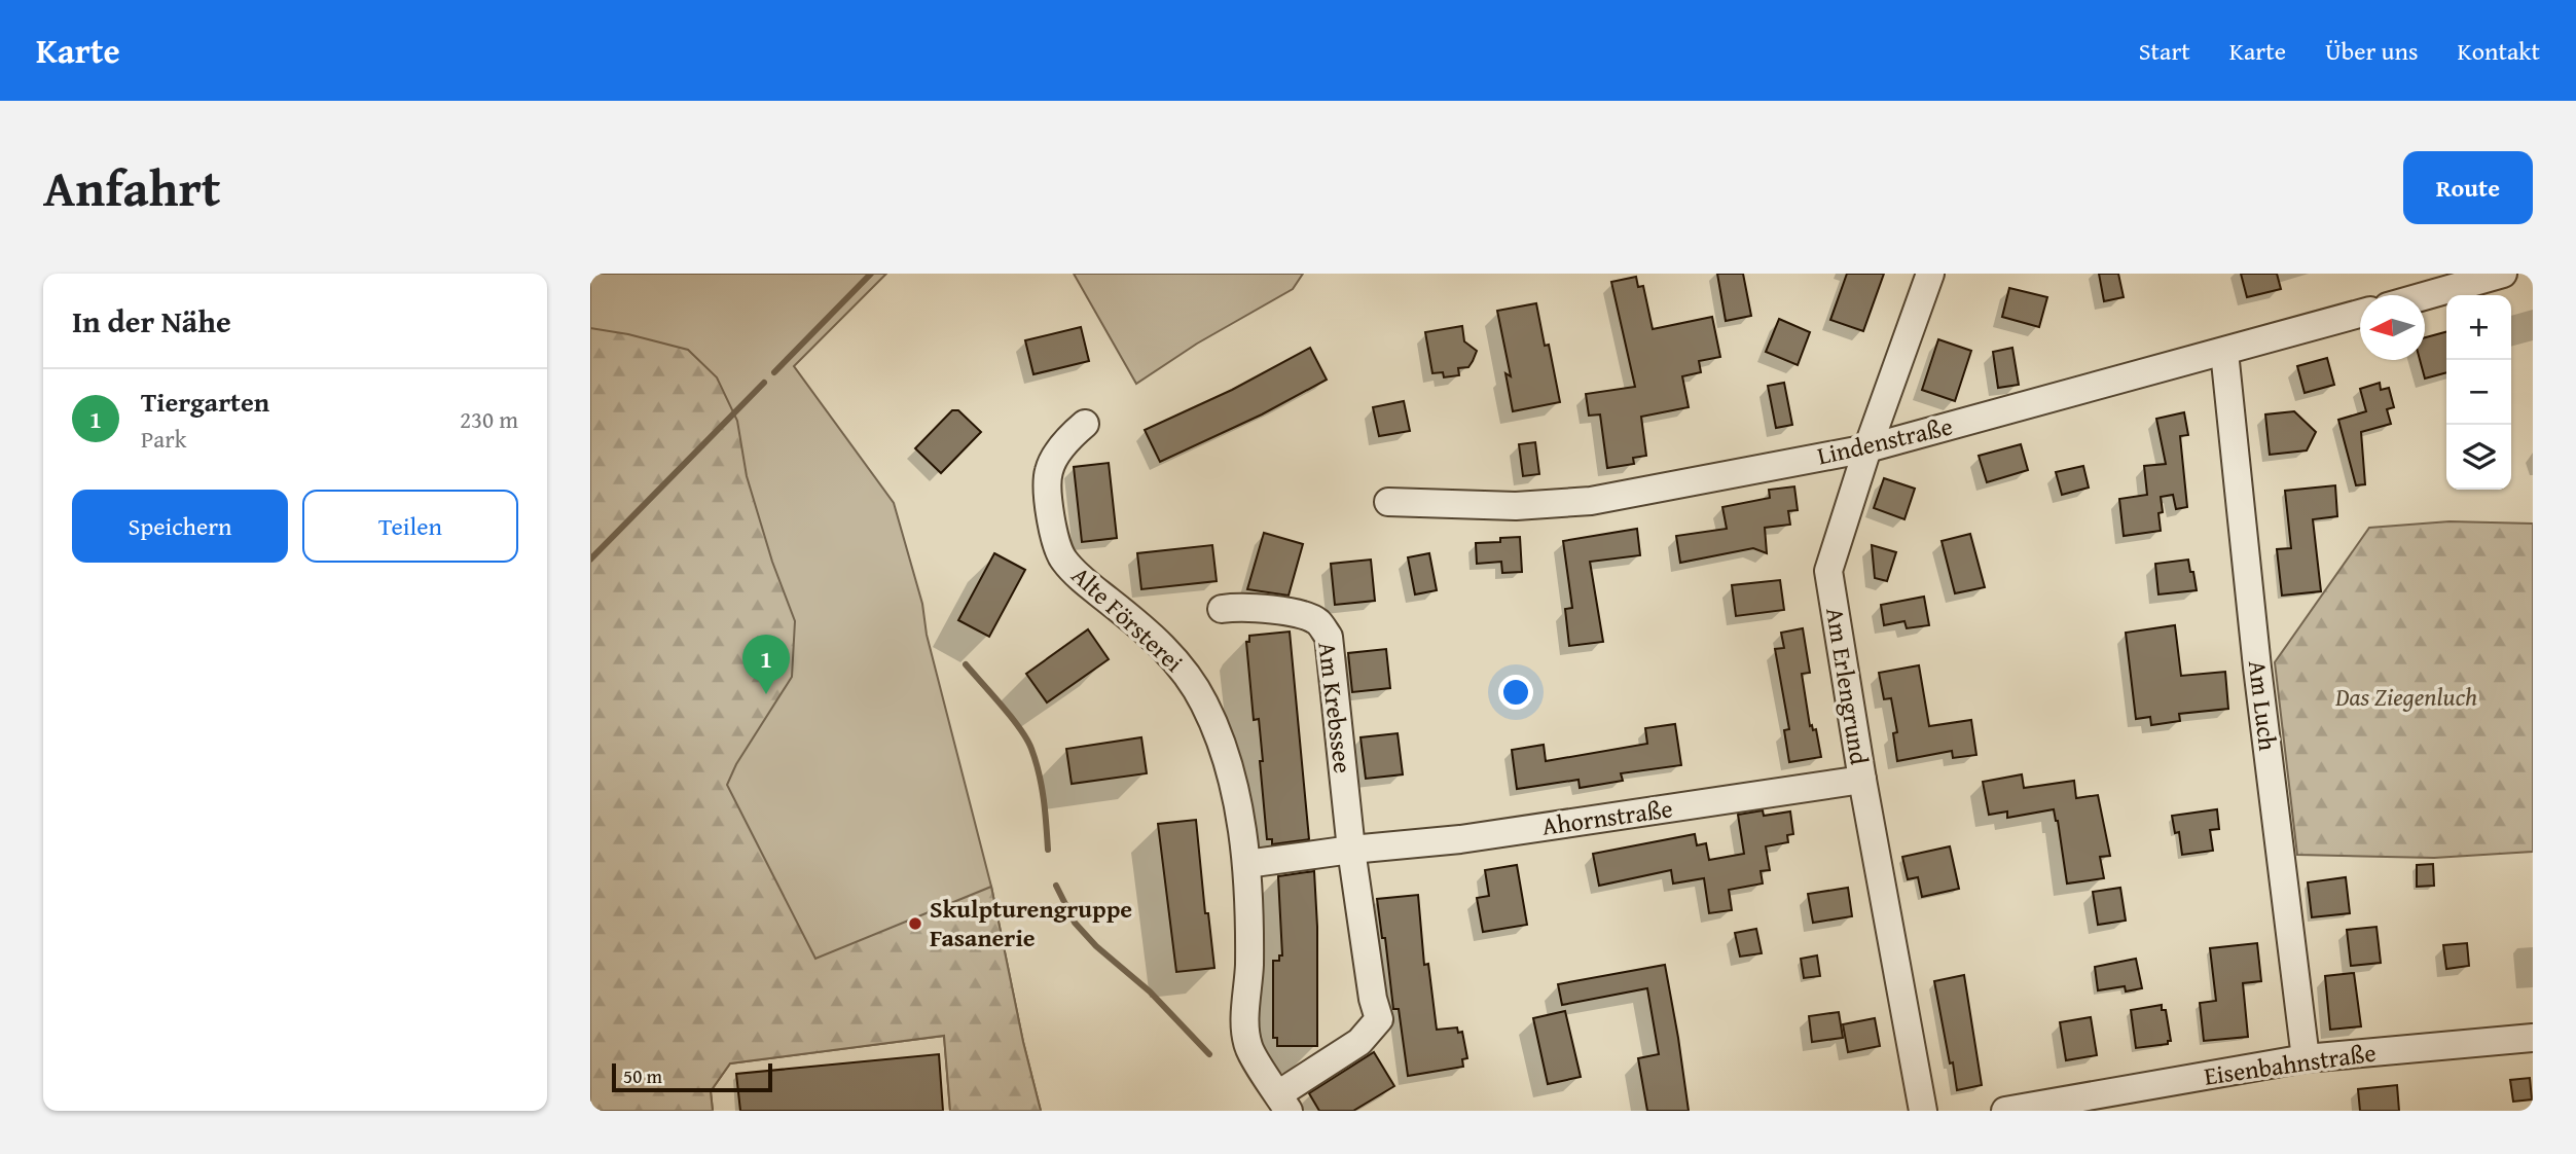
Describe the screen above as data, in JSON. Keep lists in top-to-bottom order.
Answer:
{
  "streets": {
    "street": [
      "Lindenstraße",
      "Alte Försterei",
      "Am Erlengrund",
      "Am Luch",
      "Am Krebssee",
      "Ahornstraße",
      "Eisenbahnstraße"
    ]
  },
  "crossings": [
    ["Lindenstraße", "Am Erlengrund"],
    ["Lindenstraße", "Am Luch"],
    ["Alte Försterei", "Am Krebssee"],
    ["Am Erlengrund", "Ahornstraße"],
    ["Am Luch", "Eisenbahnstraße"],
    ["Am Krebssee", "Ahornstraße"]
  ],
  "parks": ["Das Ziegenluch"],
  "places": ["Skulpturengruppe Fasanerie"],
  "scale_bar": "50 m",
  "north": "left",
  "page": {
    "header": "Karte",
    "nav": [
      "Start",
      "Karte",
      "Über uns",
      "Kontakt"
    ],
    "title": "Anfahrt",
    "buttons": [
      "Route",
      ["Speichern", "Teilen"]
    ],
    "heading": "In der Nähe",
    "map_buttons": ["+", "−"],
    "list": [
      {
        "mark": "1",
        "name": "Tiergarten",
        "note": "Park",
        "value": "230 m"
      }
    ],
    "pins": "1",
    "scale": "50 m"
  }
}
